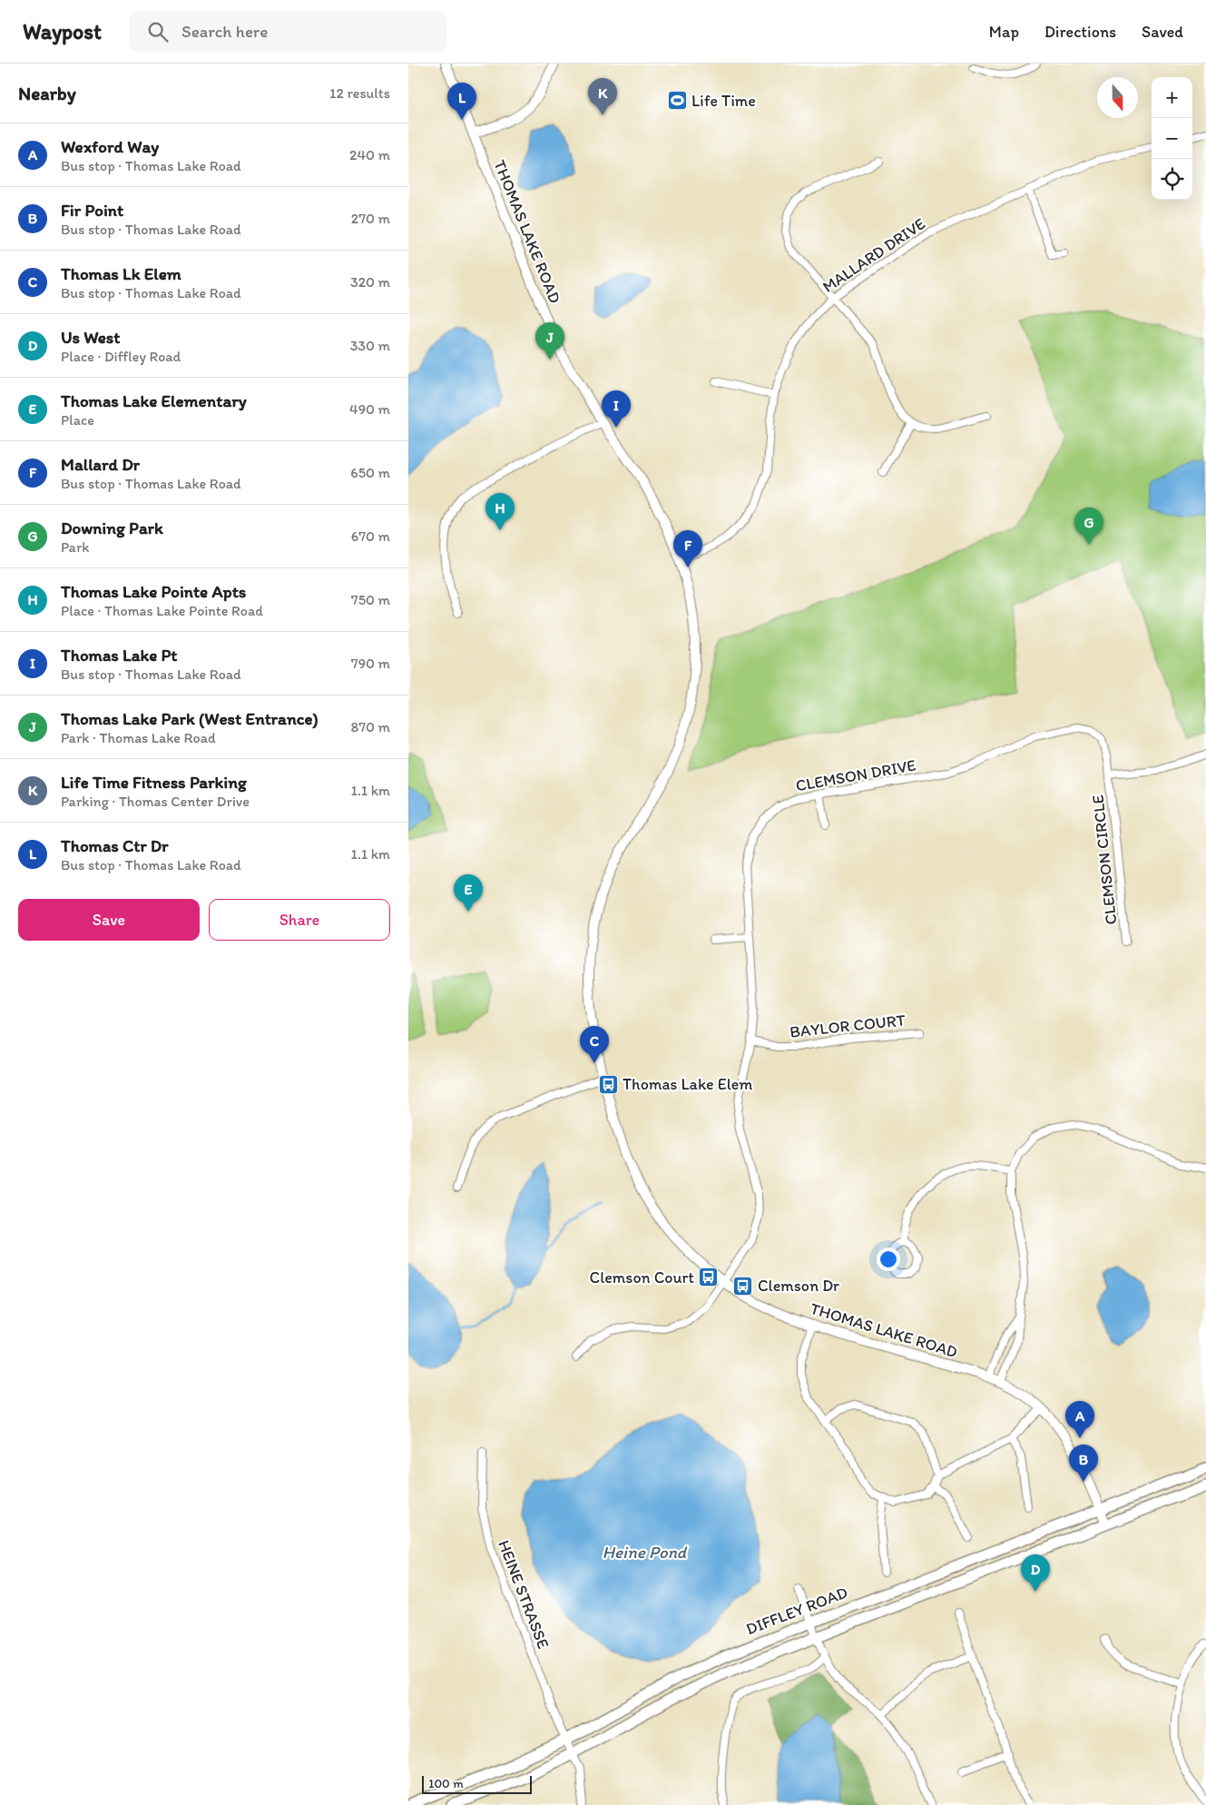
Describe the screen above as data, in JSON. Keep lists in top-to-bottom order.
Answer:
{
  "streets": {
    "main road": ["DIFFLEY ROAD"],
    "street": [
      "THOMAS LAKE ROAD",
      "MALLARD DRIVE",
      "CLEMSON DRIVE",
      "CLEMSON CIRCLE",
      "BAYLOR COURT",
      "HEINE STRASSE"
    ]
  },
  "crossings": [
    ["THOMAS LAKE ROAD", "MALLARD DRIVE"],
    ["THOMAS LAKE ROAD", "CLEMSON DRIVE"],
    ["THOMAS LAKE ROAD", "DIFFLEY ROAD"],
    ["CLEMSON DRIVE", "CLEMSON CIRCLE"],
    ["CLEMSON DRIVE", "BAYLOR COURT"],
    ["HEINE STRASSE", "DIFFLEY ROAD"]
  ],
  "water": ["Heine Pond"],
  "places": {
    "sports": ["Life Time"],
    "bus stop": ["Thomas Lake Elem", "Clemson Court", "Clemson Dr"]
  },
  "scale_bar": "100 m",
  "north": "bottom",
  "page": {
    "header": "Waypost",
    "search": "Search here",
    "nav": ["Map", "Directions", "Saved"],
    "heading": ["Nearby", "12 results"],
    "map_buttons": ["+", "−"],
    "pins": [
      "K",
      "L",
      "J",
      "I",
      "H",
      "G",
      "F",
      "E",
      "C",
      "A",
      "B",
      "D"
    ],
    "list": [
      {
        "mark": "A",
        "name": "Wexford Way",
        "note": "Bus stop · Thomas Lake Road",
        "value": "240 m"
      },
      {
        "mark": "B",
        "name": "Fir Point",
        "note": "Bus stop · Thomas Lake Road",
        "value": "270 m"
      },
      {
        "mark": "C",
        "name": "Thomas Lk Elem",
        "note": "Bus stop · Thomas Lake Road",
        "value": "320 m"
      },
      {
        "mark": "D",
        "name": "Us West",
        "note": "Place · Diffley Road",
        "value": "330 m"
      },
      {
        "mark": "E",
        "name": "Thomas Lake Elementary",
        "note": "Place",
        "value": "490 m"
      },
      {
        "mark": "F",
        "name": "Mallard Dr",
        "note": "Bus stop · Thomas Lake Road",
        "value": "650 m"
      },
      {
        "mark": "G",
        "name": "Downing Park",
        "note": "Park",
        "value": "670 m"
      },
      {
        "mark": "H",
        "name": "Thomas Lake Pointe Apts",
        "note": "Place · Thomas Lake Pointe Road",
        "value": "750 m"
      },
      {
        "mark": "I",
        "name": "Thomas Lake Pt",
        "note": "Bus stop · Thomas Lake Road",
        "value": "790 m"
      },
      {
        "mark": "J",
        "name": "Thomas Lake Park (West Entrance)",
        "note": "Park · Thomas Lake Road",
        "value": "870 m"
      },
      {
        "mark": "K",
        "name": "Life Time Fitness Parking",
        "note": "Parking · Thomas Center Drive",
        "value": "1.1 km"
      },
      {
        "mark": "L",
        "name": "Thomas Ctr Dr",
        "note": "Bus stop · Thomas Lake Road",
        "value": "1.1 km"
      }
    ],
    "buttons": ["Save", "Share"],
    "scale": "100 m"
  }
}
